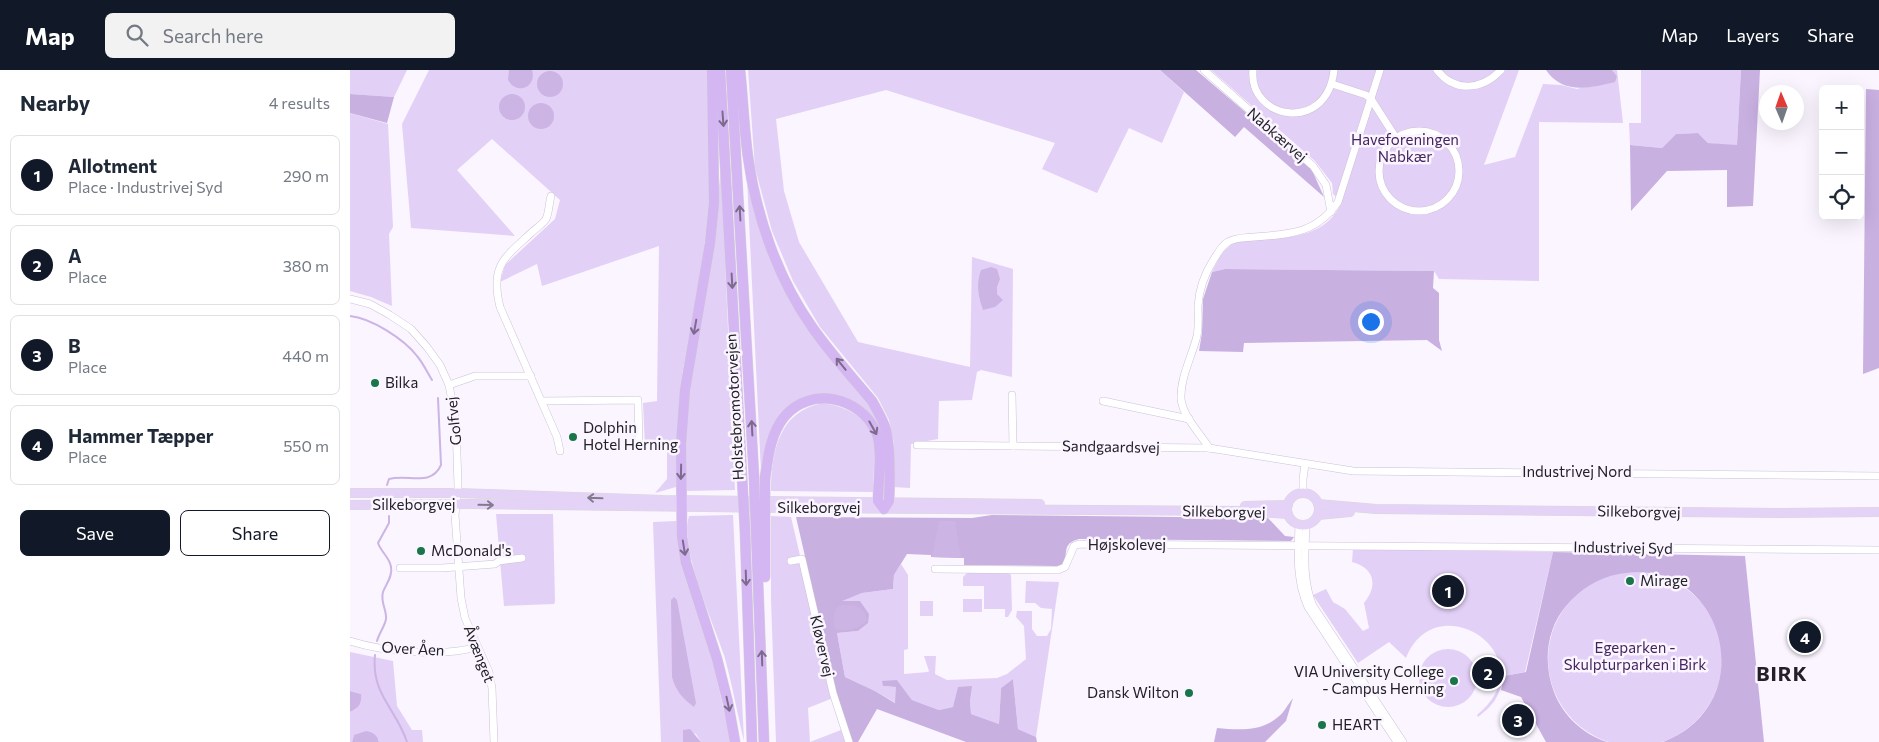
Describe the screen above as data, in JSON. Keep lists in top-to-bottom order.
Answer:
{
  "streets": {
    "highway": ["Holstebromotorvejen"],
    "main road": ["Silkeborgvej"],
    "street": [
      "Nabkærvej",
      "Golfvej",
      "Sandgaardsvej",
      "Industrivej Nord",
      "Højskolevej",
      "Industrivej Syd",
      "Kløvervej",
      "Over Åen",
      "Åvænget"
    ]
  },
  "crossings": [
    ["Golfvej", "Silkeborgvej"],
    ["Golfvej", "Åvænget"],
    ["Sandgaardsvej", "Industrivej Nord"],
    ["Silkeborgvej", "Åvænget"],
    ["Højskolevej", "Industrivej Syd"],
    ["Over Åen", "Åvænget"]
  ],
  "districts": ["BIRK"],
  "parks": ["Haveforeningen Nabkær", "Egeparken - Skulpturparken i Birk"],
  "places": [
    "Bilka",
    "Dolphin Hotel Herning",
    "McDonald's",
    "Mirage",
    "VIA University College - Campus Herning",
    "Dansk Wilton",
    "HEART"
  ],
  "north": "top",
  "page": {
    "header": "Map",
    "search": "Search here",
    "nav": ["Map", "Layers", "Share"],
    "heading": ["Nearby", "4 results"],
    "map_buttons": ["+", "−"],
    "list": [
      {
        "mark": "1",
        "name": "Allotment",
        "note": "Place · Industrivej Syd",
        "value": "290 m"
      },
      {
        "mark": "2",
        "name": "A",
        "note": "Place",
        "value": "380 m"
      },
      {
        "mark": "3",
        "name": "B",
        "note": "Place",
        "value": "440 m"
      },
      {
        "mark": "4",
        "name": "Hammer Tæpper",
        "note": "Place",
        "value": "550 m"
      }
    ],
    "buttons": ["Save", "Share"],
    "pins": [
      "1",
      "4",
      "2",
      "3"
    ]
  }
}
